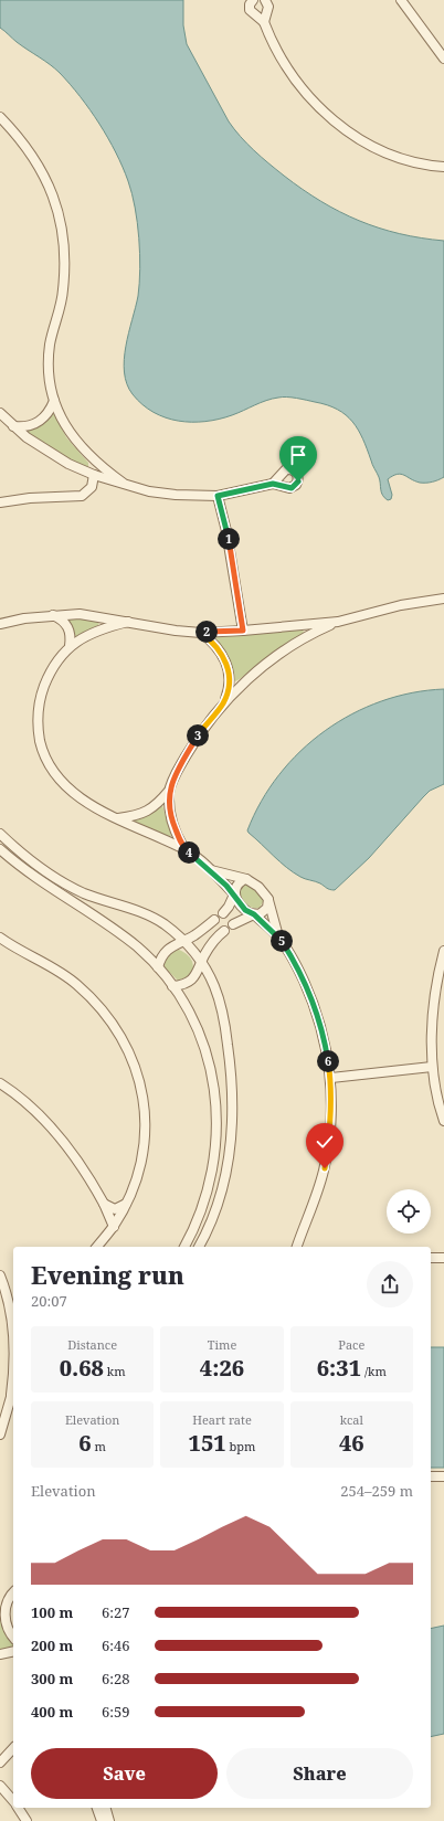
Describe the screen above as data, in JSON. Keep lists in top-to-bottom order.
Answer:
{
  "page": {
    "pins": [
      "1",
      "2",
      "3",
      "4",
      "5",
      "6"
    ],
    "heading": ["Evening run", "20:07"],
    "stats": [
      ["Distance", "0.68 km"],
      ["Time", "4:26"],
      ["Pace", "6:31 /km"],
      ["Elevation", "6 m"],
      ["Heart rate", "151 bpm"],
      ["kcal", "46"]
    ],
    "chart": ["Elevation", "254–259 m"],
    "list": [
      {
        "name": "100 m",
        "note": "6:27"
      },
      {
        "name": "200 m",
        "note": "6:46"
      },
      {
        "name": "300 m",
        "note": "6:28"
      },
      {
        "name": "400 m",
        "note": "6:59"
      }
    ],
    "buttons": ["Save", "Share"]
  }
}
